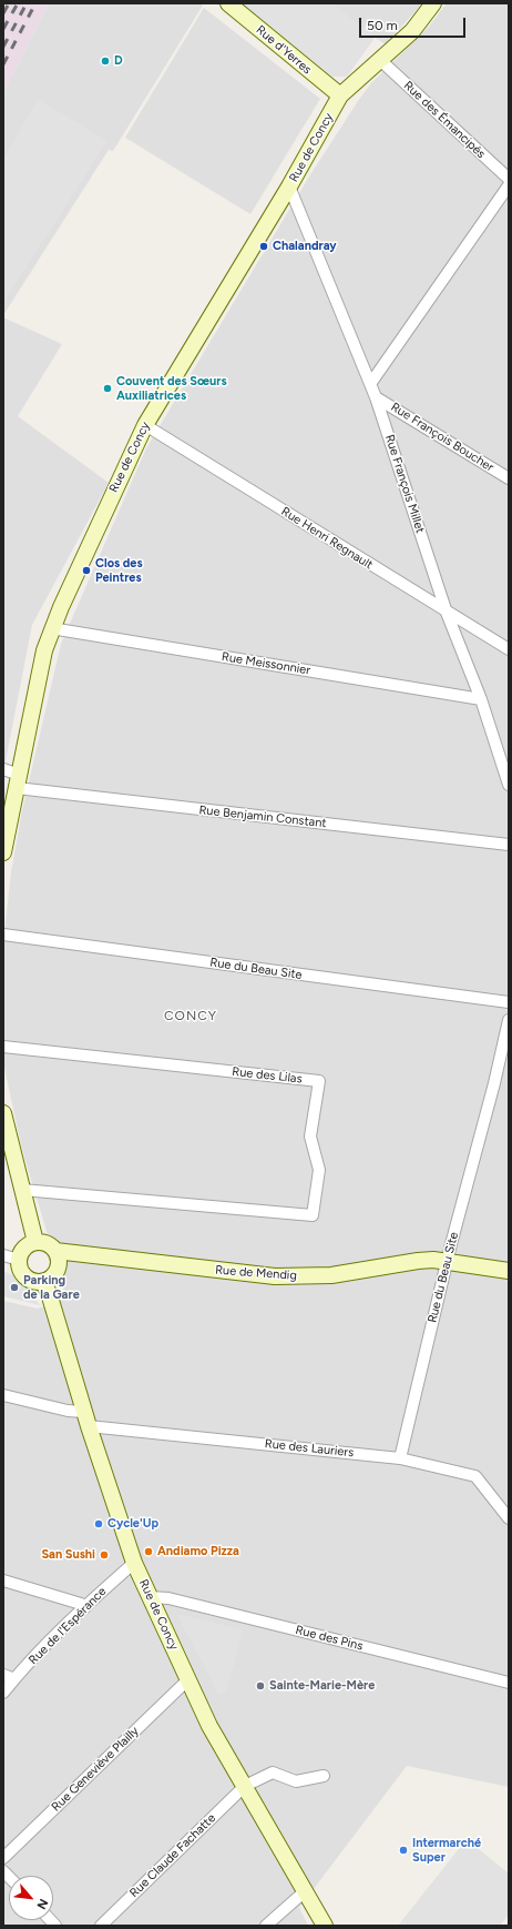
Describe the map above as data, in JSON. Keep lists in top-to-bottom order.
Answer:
{
  "streets": {
    "street": [
      "Rue d'Yerres",
      "Rue des Émancipés",
      "Rue de Concy",
      "Rue François Boucher",
      "Rue François Millet",
      "Rue Henri Regnault",
      "Rue Meissonnier",
      "Rue Benjamin Constant",
      "Rue du Beau Site",
      "Rue des Lilas",
      "Rue de Mendig",
      "Rue des Lauriers",
      "Rue de l'Espérance",
      "Rue des Pins",
      "Rue Geneviève Plailly",
      "Rue Claude Fachatte"
    ]
  },
  "crossings": [
    ["Rue d'Yerres", "Rue de Concy"],
    ["Rue des Émancipés", "Rue de Concy"],
    ["Rue de Concy", "Rue François Millet"],
    ["Rue de Concy", "Rue Henri Regnault"],
    ["Rue de Concy", "Rue Meissonnier"],
    ["Rue de Concy", "Rue Benjamin Constant"],
    ["Rue de Concy", "Rue de Mendig"],
    ["Rue de Concy", "Rue des Lauriers"],
    ["Rue de Concy", "Rue de l'Espérance"],
    ["Rue de Concy", "Rue des Pins"],
    ["Rue de Concy", "Rue Geneviève Plailly"],
    ["Rue de Concy", "Rue Claude Fachatte"],
    ["Rue François Boucher", "Rue François Millet"],
    ["Rue François Millet", "Rue Henri Regnault"],
    ["Rue François Millet", "Rue Meissonnier"],
    ["Rue du Beau Site", "Rue de Mendig"],
    ["Rue du Beau Site", "Rue des Lauriers"]
  ],
  "districts": ["CONCY"],
  "places": [
    "D",
    "Chalandray",
    "Couvent des Sœurs Auxiliatrices",
    "Clos des Peintres",
    "Parking de la Gare",
    "Cycle'Up",
    "Andiamo Pizza",
    "San Sushi",
    "Sainte-Marie-Mère",
    "Intermarché Super"
  ],
  "scale_bar": "50 m",
  "north": "bottom right"
}
